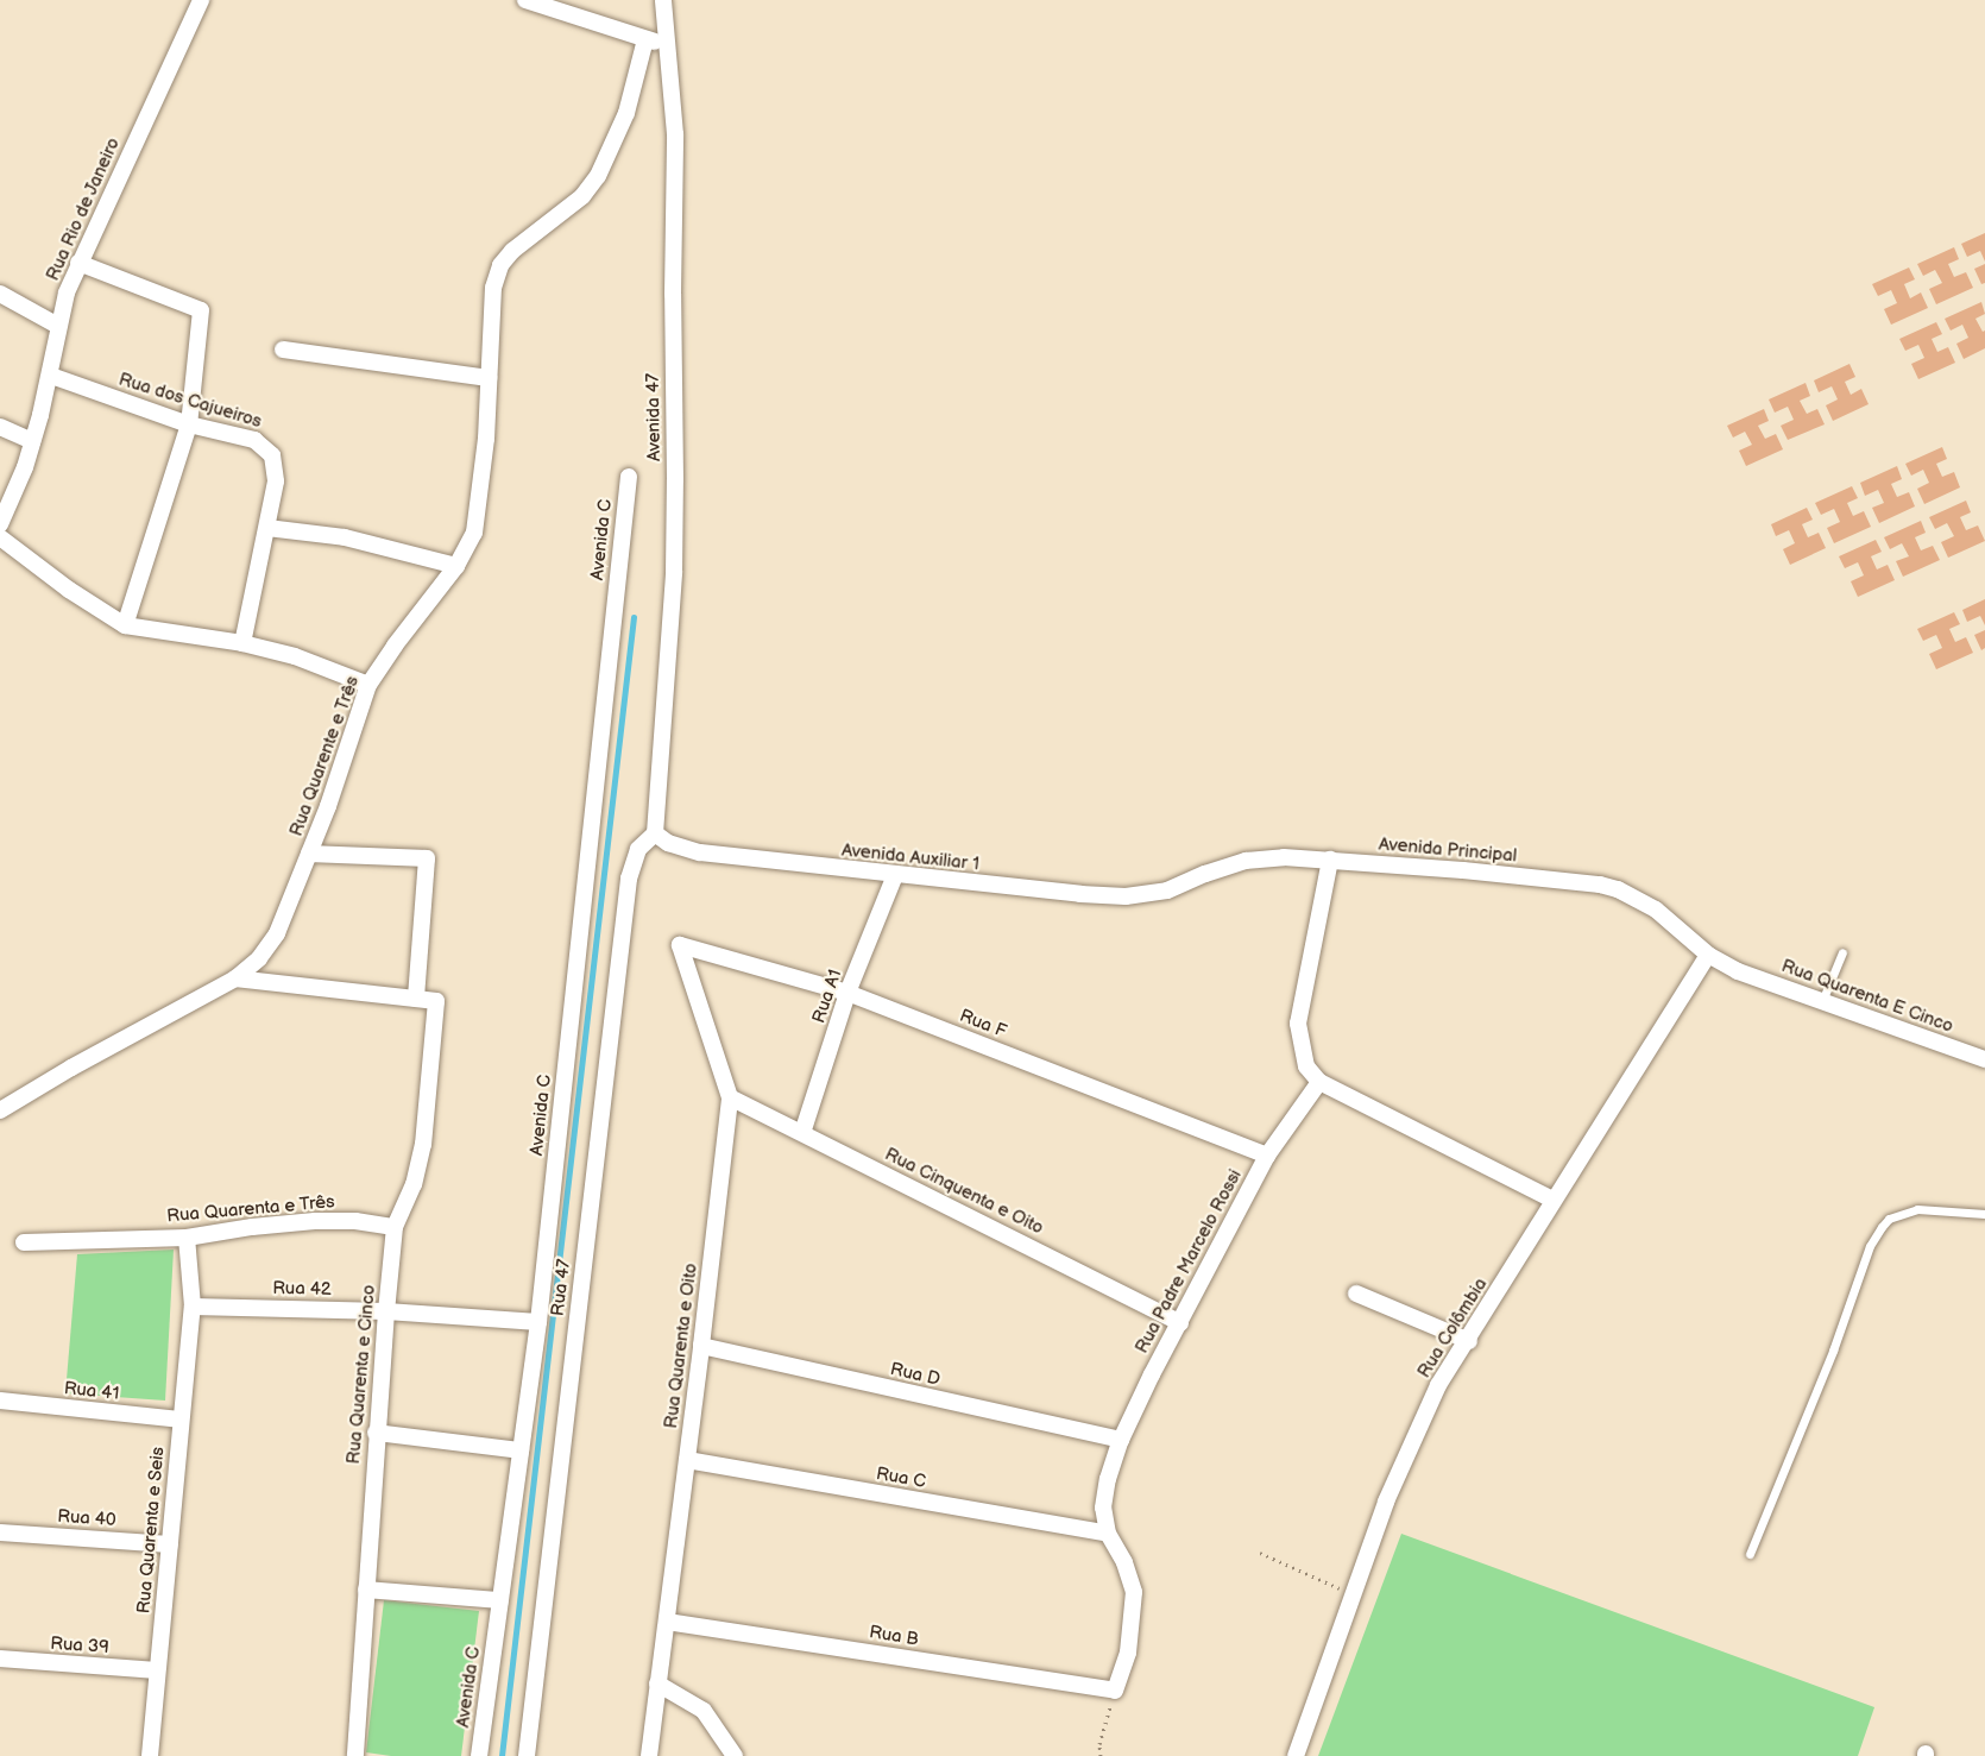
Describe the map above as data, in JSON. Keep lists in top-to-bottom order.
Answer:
{
  "streets": {
    "street": [
      "Rua Rio de Janeiro",
      "Rua dos Cajueiros",
      "Avenida 47",
      "Avenida C",
      "Rua Quarente e Três",
      "Avenida Principal",
      "Avenida Auxiliar 1",
      "Rua A1",
      "Rua Quarenta E Cinco",
      "Rua F",
      "Rua Cinquenta e Oito",
      "Rua Quarenta e Três",
      "Rua Padre Marcelo Rossi",
      "Rua 47",
      "Rua 42",
      "Rua Colômbia",
      "Rua Quarenta e Oito",
      "Rua Quarenta e Cinco",
      "Rua D",
      "Rua 41",
      "Rua C",
      "Rua 40",
      "Rua Quarenta e Seis",
      "Rua B",
      "Rua 39"
    ]
  },
  "crossings": [
    ["Rua Rio de Janeiro", "Rua dos Cajueiros"],
    ["Avenida 47", "Avenida Auxiliar 1"],
    ["Avenida 47", "Rua 47"],
    ["Avenida C", "Rua 42"],
    ["Avenida Principal", "Avenida Auxiliar 1"],
    ["Avenida Principal", "Rua Quarenta E Cinco"],
    ["Avenida Principal", "Rua Colômbia"],
    ["Avenida Auxiliar 1", "Rua A1"],
    ["Avenida Auxiliar 1", "Rua 47"],
    ["Rua A1", "Rua F"],
    ["Rua A1", "Rua Cinquenta e Oito"],
    ["Rua F", "Rua Padre Marcelo Rossi"],
    ["Rua F", "Rua Quarenta e Oito"],
    ["Rua Cinquenta e Oito", "Rua Padre Marcelo Rossi"],
    ["Rua Cinquenta e Oito", "Rua Quarenta e Oito"],
    ["Rua Quarenta e Três", "Rua Quarenta e Cinco"],
    ["Rua Quarenta e Três", "Rua Quarenta e Seis"],
    ["Rua Padre Marcelo Rossi", "Rua D"],
    ["Rua Padre Marcelo Rossi", "Rua C"],
    ["Rua Padre Marcelo Rossi", "Rua B"],
    ["Rua 42", "Rua Quarenta e Cinco"],
    ["Rua 42", "Rua Quarenta e Seis"],
    ["Rua Quarenta e Oito", "Rua D"],
    ["Rua Quarenta e Oito", "Rua C"],
    ["Rua Quarenta e Oito", "Rua B"],
    ["Rua 41", "Rua Quarenta e Seis"],
    ["Rua 40", "Rua Quarenta e Seis"],
    ["Rua Quarenta e Seis", "Rua 39"]
  ]
}
